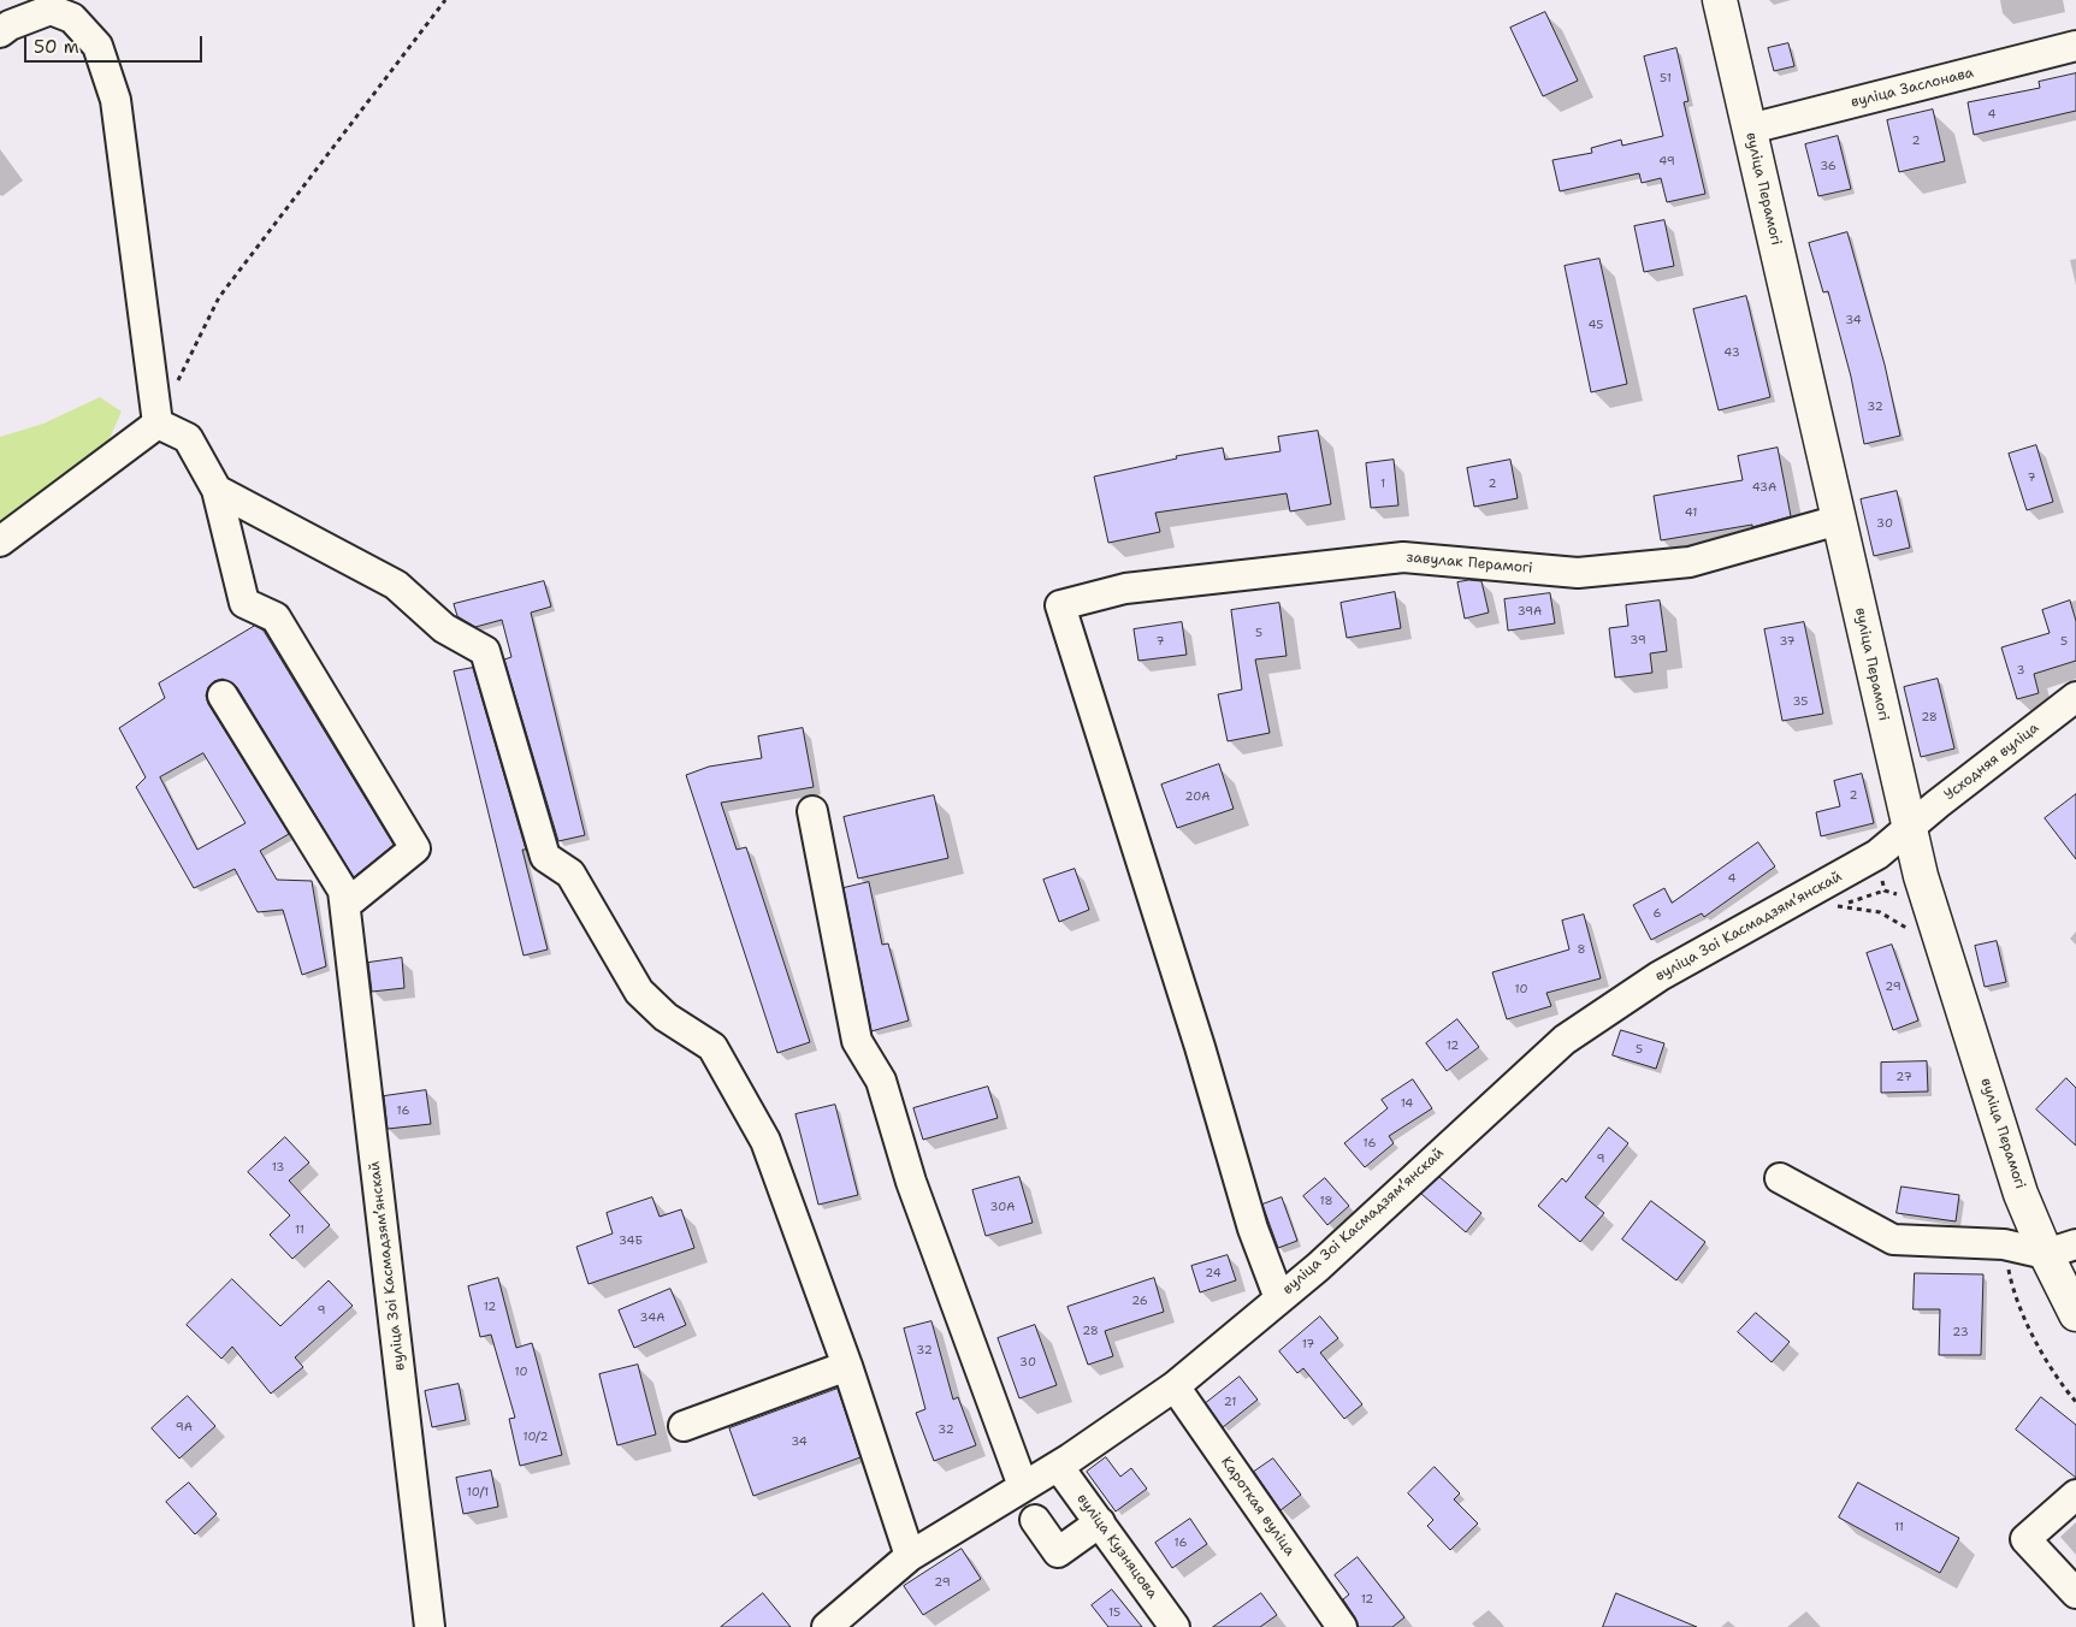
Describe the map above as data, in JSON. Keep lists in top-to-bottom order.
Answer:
{
  "streets": {
    "main road": ["вуліца Перамогі"],
    "street": [
      "вуліца Заслонава",
      "завулак Перамогі",
      "Усходняя вуліца",
      "вуліца Зоі Касмадзямʼянскай",
      "Кароткая вуліца",
      "вуліца Кузняцова"
    ]
  },
  "crossings": [
    ["вуліца Заслонава", "вуліца Перамогі"],
    ["вуліца Перамогі", "завулак Перамогі"],
    ["вуліца Перамогі", "Усходняя вуліца"],
    ["вуліца Перамогі", "вуліца Зоі Касмадзямʼянскай"],
    ["завулак Перамогі", "вуліца Зоі Касмадзямʼянскай"],
    ["Усходняя вуліца", "вуліца Зоі Касмадзямʼянскай"],
    ["вуліца Зоі Касмадзямʼянскай", "Кароткая вуліца"],
    ["вуліца Зоі Касмадзямʼянскай", "вуліца Кузняцова"]
  ],
  "house_numbers": [
    "51",
    "4",
    "2",
    "49",
    "36",
    "34",
    "45",
    "43",
    "32",
    "7",
    "1",
    "2",
    "43А",
    "41",
    "30",
    "39А",
    "5",
    "39",
    "7",
    "37",
    "5",
    "3",
    "35",
    "28",
    "2",
    "20А",
    "4",
    "6",
    "8",
    "29",
    "10",
    "12",
    "5",
    "27",
    "14",
    "16",
    "16",
    "9",
    "13",
    "18",
    "30А",
    "11",
    "34Б",
    "24",
    "26",
    "12",
    "9",
    "34А",
    "28",
    "23",
    "17",
    "32",
    "30",
    "10",
    "21",
    "9А",
    "32",
    "10/2",
    "34",
    "10/1",
    "11",
    "16",
    "29",
    "12",
    "15"
  ],
  "scale_bar": "50 m"
}
